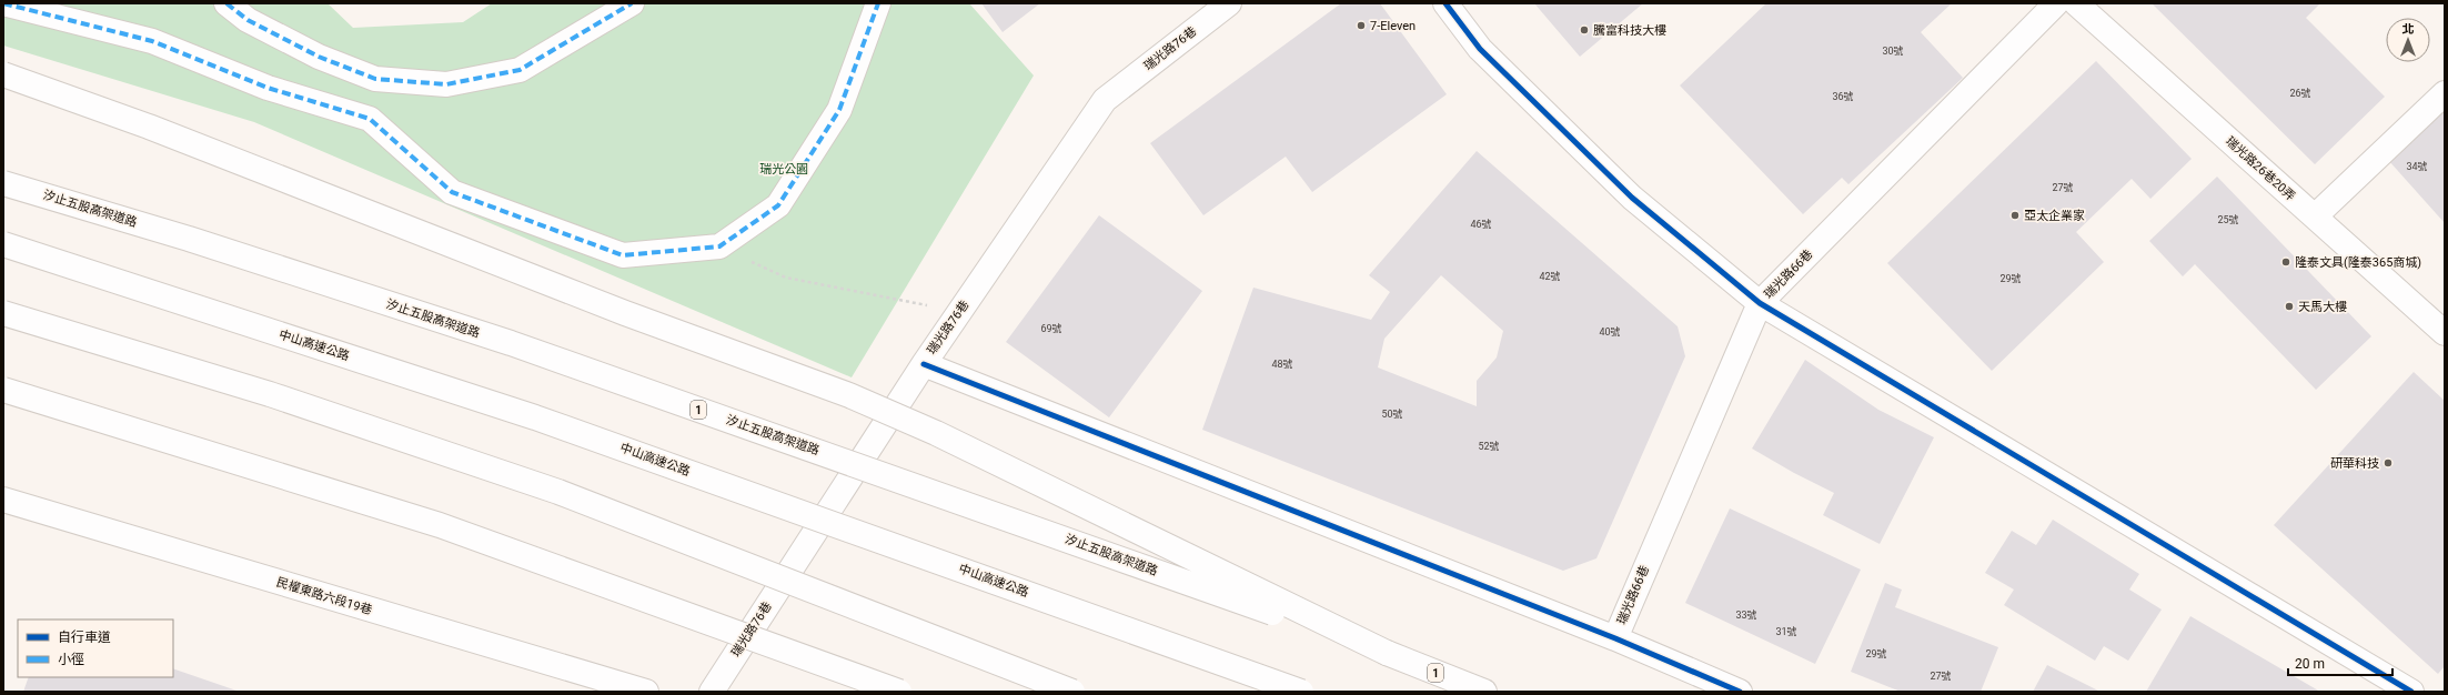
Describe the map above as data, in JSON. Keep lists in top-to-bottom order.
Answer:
{
  "streets": {
    "main road": [
      "瑞光路76巷",
      "瑞光路26巷20弄",
      "汐止五股高架道路",
      "瑞光路66巷",
      "中山高速公路",
      "1",
      "民權東路六段19巷"
    ]
  },
  "parks": ["瑞光公園"],
  "places": [
    "7-Eleven",
    "騰富科技大樓",
    "亞太企業家",
    "隆泰文具(隆泰365商城)",
    "天馬大樓",
    "研華科技"
  ],
  "house_numbers": [
    "30號",
    "26號",
    "36號",
    "34號",
    "27號",
    "25號",
    "46號",
    "42號",
    "29號",
    "69號",
    "40號",
    "48號",
    "50號",
    "52號",
    "33號",
    "31號",
    "29號",
    "27號"
  ],
  "legend": ["自行車道", "小徑"],
  "scale_bar": "20 m",
  "north": "top"
}
